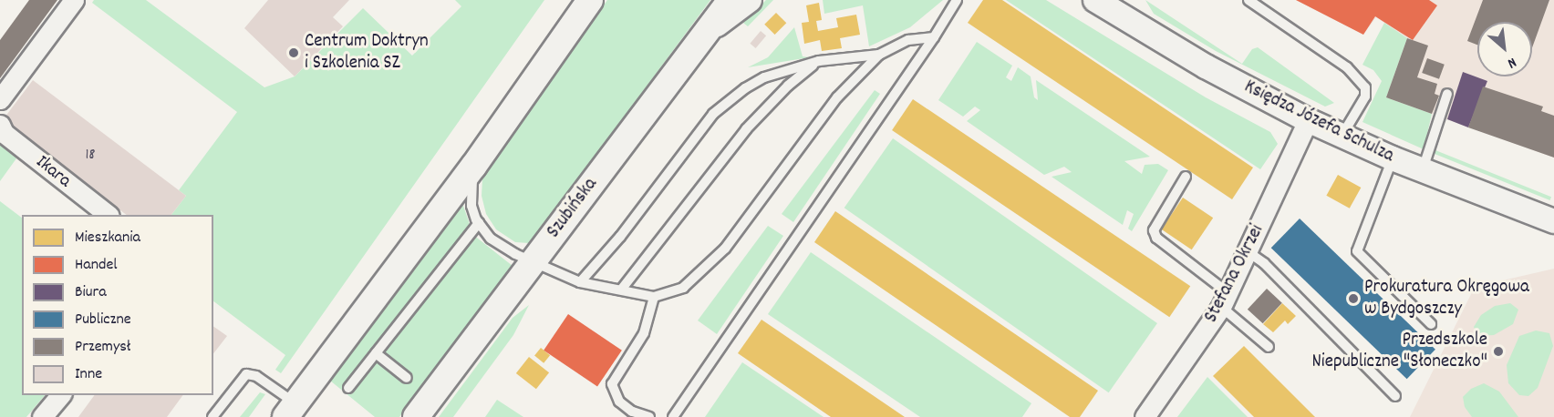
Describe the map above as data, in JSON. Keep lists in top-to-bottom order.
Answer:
{
  "streets": {
    "main road": ["Szubińska"],
    "street": ["Księdza Józefa Schulza", "Ikara", "Stefana Okrzei"]
  },
  "crossings": [
    ["Księdza Józefa Schulza", "Stefana Okrzei"]
  ],
  "places": ["Centrum Doktryn i Szkolenia SZ", "Prokuratura Okręgowa w Bydgoszczy", "Przedszkole Niepubliczne \"Słoneczko\""],
  "house_numbers": ["18"],
  "legend": [
    "Mieszkania",
    "Handel",
    "Biura",
    "Publiczne",
    "Przemysł",
    "Inne"
  ],
  "north": "bottom right"
}
